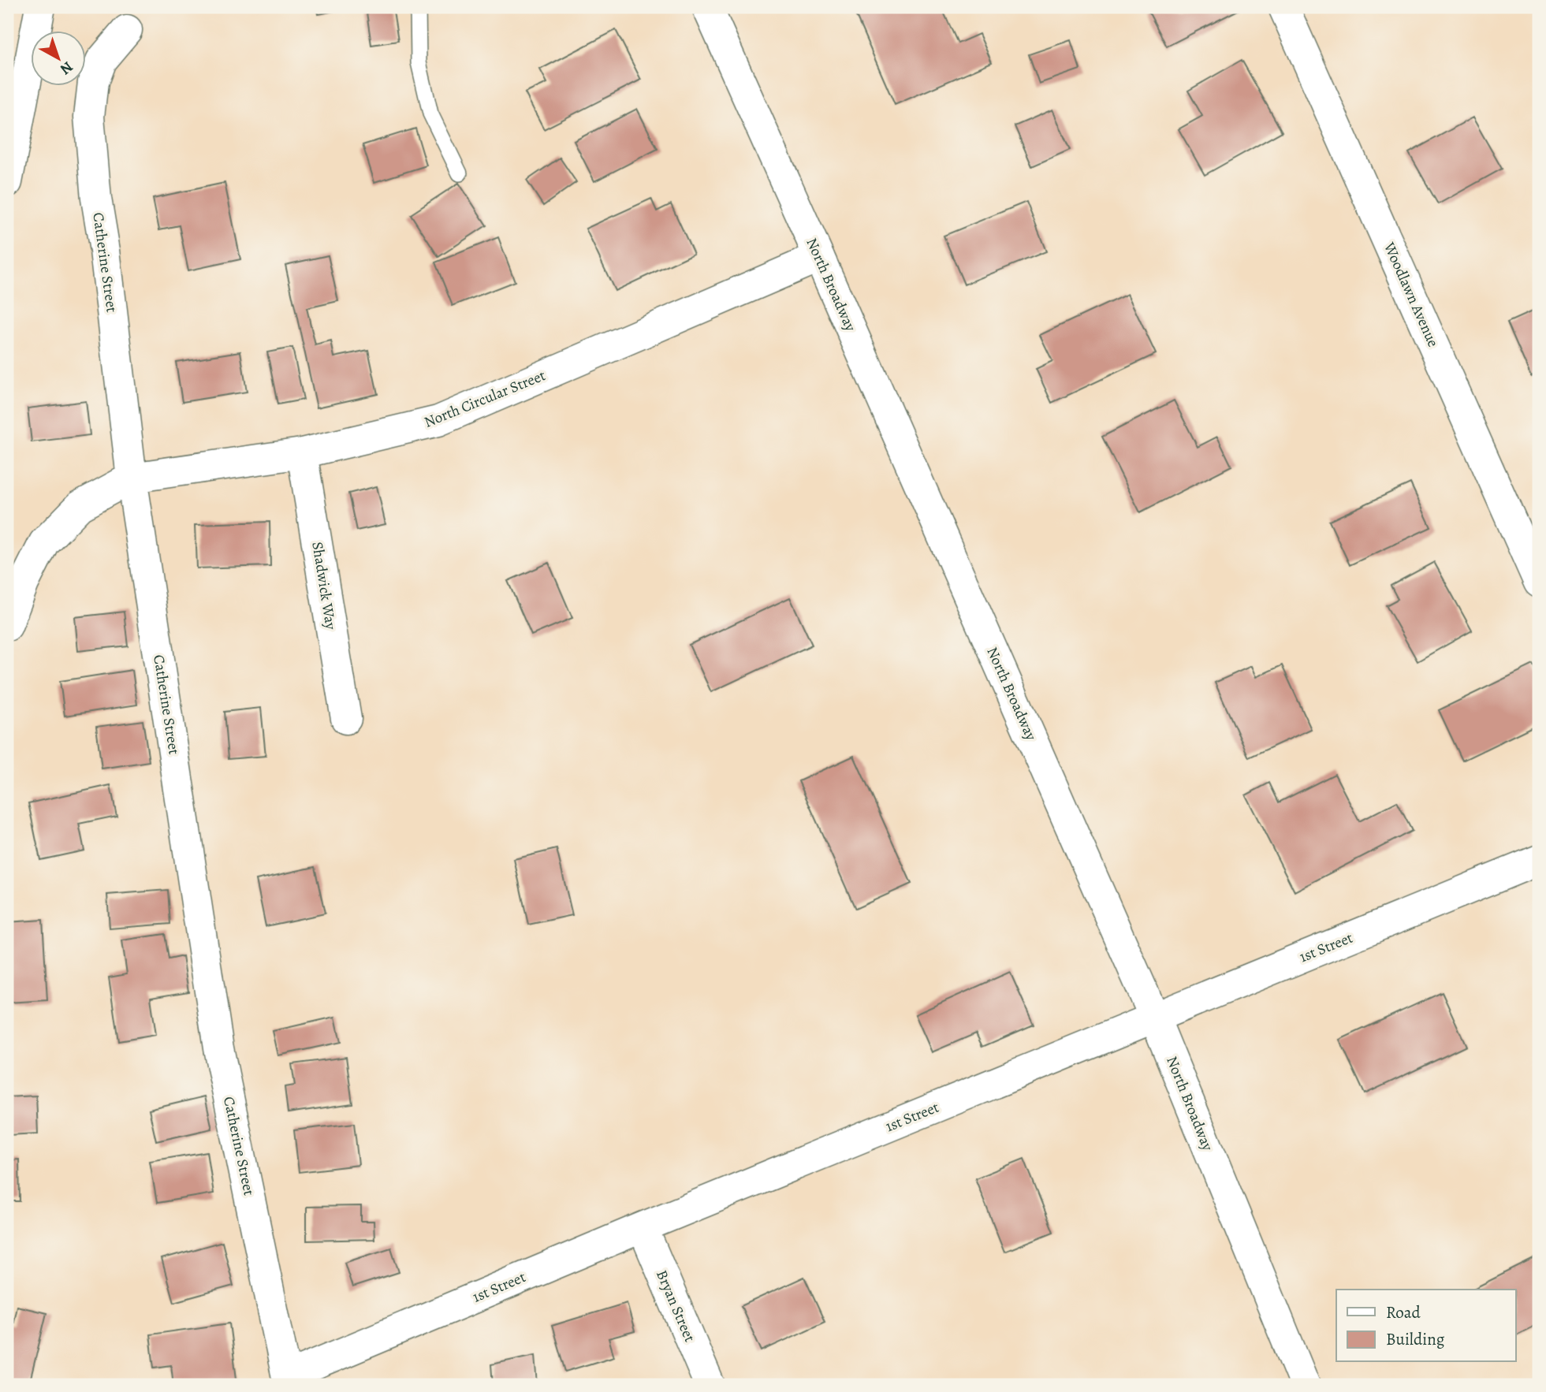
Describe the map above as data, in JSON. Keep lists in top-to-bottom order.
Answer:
{
  "streets": {
    "main road": [
      "Catherine Street",
      "North Broadway",
      "Woodlawn Avenue",
      "North Circular Street",
      "Shadwick Way",
      "1st Street",
      "Bryan Street"
    ]
  },
  "crossings": [
    ["Catherine Street", "North Circular Street"],
    ["Catherine Street", "1st Street"],
    ["North Broadway", "North Circular Street"],
    ["North Broadway", "1st Street"],
    ["North Circular Street", "Shadwick Way"],
    ["1st Street", "Bryan Street"]
  ],
  "legend": ["Road", "Building"],
  "north": "bottom right"
}
